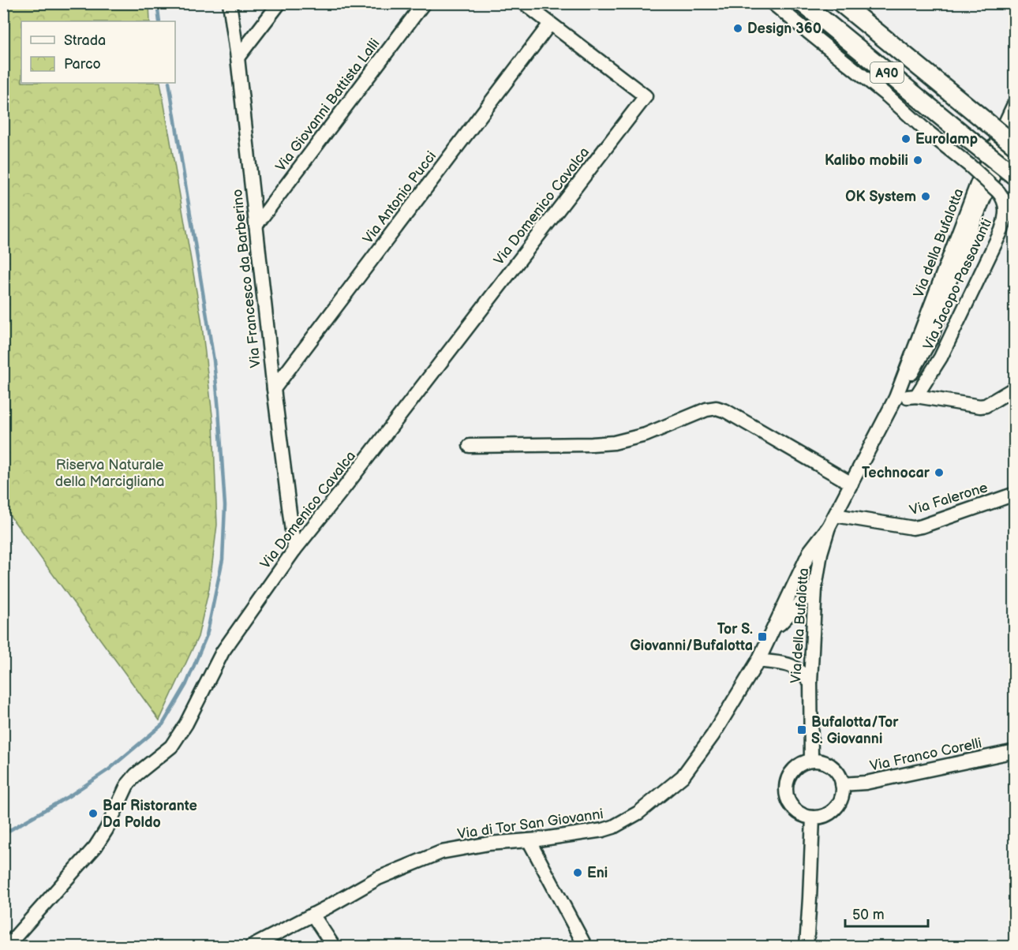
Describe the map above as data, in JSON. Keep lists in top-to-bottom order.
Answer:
{
  "streets": {
    "highway": ["A90"],
    "street": [
      "Via Giovanni Battista Lalli",
      "Via Antonio Pucci",
      "Via Domenico Cavalca",
      "Via della Bufalotta",
      "Via Francesco da Barberino",
      "Via Jacopo Passavanti",
      "Via Falerone",
      "Via Franco Corelli",
      "Via di Tor San Giovanni"
    ]
  },
  "crossings": [
    ["Via Giovanni Battista Lalli", "Via Francesco da Barberino"],
    ["Via Antonio Pucci", "Via Domenico Cavalca"],
    ["Via Antonio Pucci", "Via Francesco da Barberino"],
    ["Via Domenico Cavalca", "Via Francesco da Barberino"],
    ["Via della Bufalotta", "Via Falerone"],
    ["Via della Bufalotta", "Via Franco Corelli"]
  ],
  "parks": ["Riserva Naturale della Marcigliana"],
  "places": {
    "other": [
      "Design 360",
      "Eurolamp",
      "Kalibo mobili",
      "OK System",
      "Technocar",
      "Bar Ristorante Da Poldo",
      "Eni"
    ],
    "transit": ["Tor S. Giovanni/Bufalotta", "Bufalotta/Tor S. Giovanni"]
  },
  "legend": ["Strada", "Parco"],
  "scale_bar": "50 m"
}
